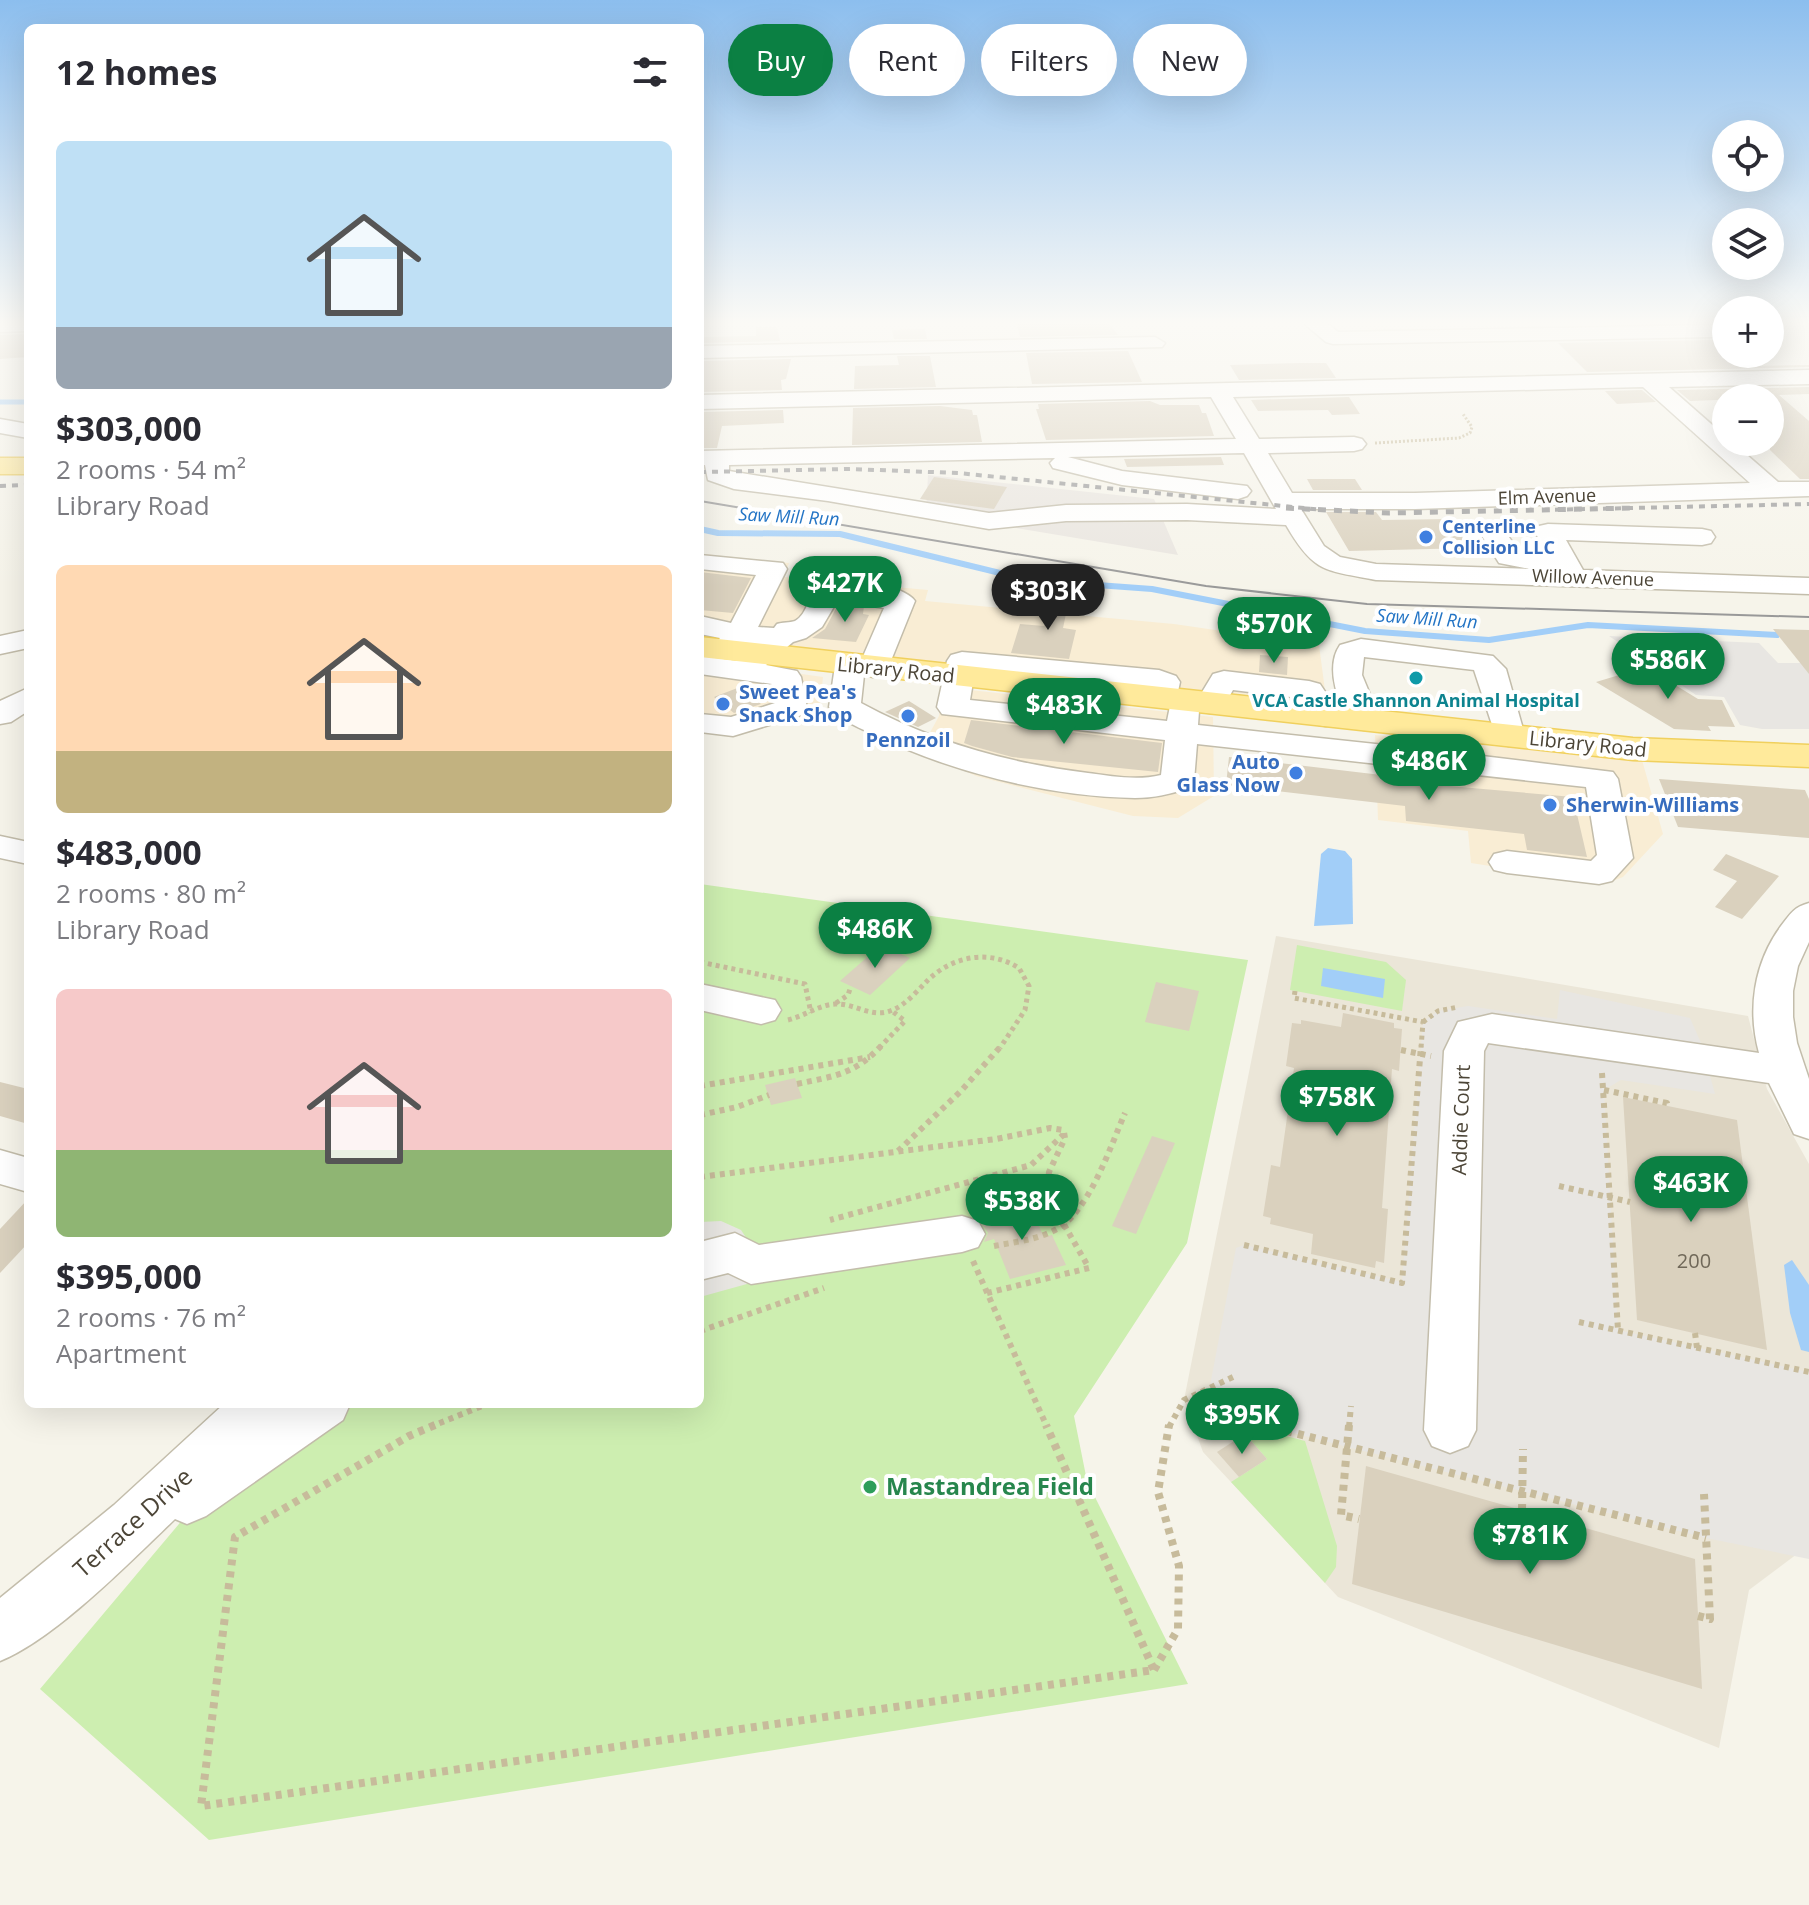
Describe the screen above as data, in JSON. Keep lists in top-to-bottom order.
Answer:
{
  "streets": {
    "main road": ["Library Road"],
    "street": [
      "Elm Avenue",
      "Willow Avenue",
      "Addie Court",
      "Terrace Drive"
    ]
  },
  "water": ["Saw Mill Run"],
  "places": [
    "Centerline Collision LLC",
    "VCA Castle Shannon Animal Hospital",
    "Sweet Pea's Snack Shop",
    "Pennzoil",
    "Auto Glass Now",
    "Sherwin-Williams",
    "Mastandrea Field"
  ],
  "house_numbers": ["200"],
  "page": {
    "chip": [
      "Buy",
      "Rent",
      "Filters",
      "New"
    ],
    "heading": "12 homes",
    "map_buttons": ["+", "−"],
    "list": [
      {
        "name": "$303,000",
        "note": "2 rooms · 54 m² · Library Road"
      },
      {
        "name": "$483,000",
        "note": "2 rooms · 80 m² · Library Road"
      },
      {
        "name": "$395,000",
        "note": "2 rooms · 76 m² · Apartment"
      }
    ],
    "price": [
      "$427K",
      "$303K",
      "$570K",
      "$586K",
      "$483K",
      "$486K",
      "$486K",
      "$758K",
      "$463K",
      "$538K",
      "$395K",
      "$781K"
    ]
  }
}
